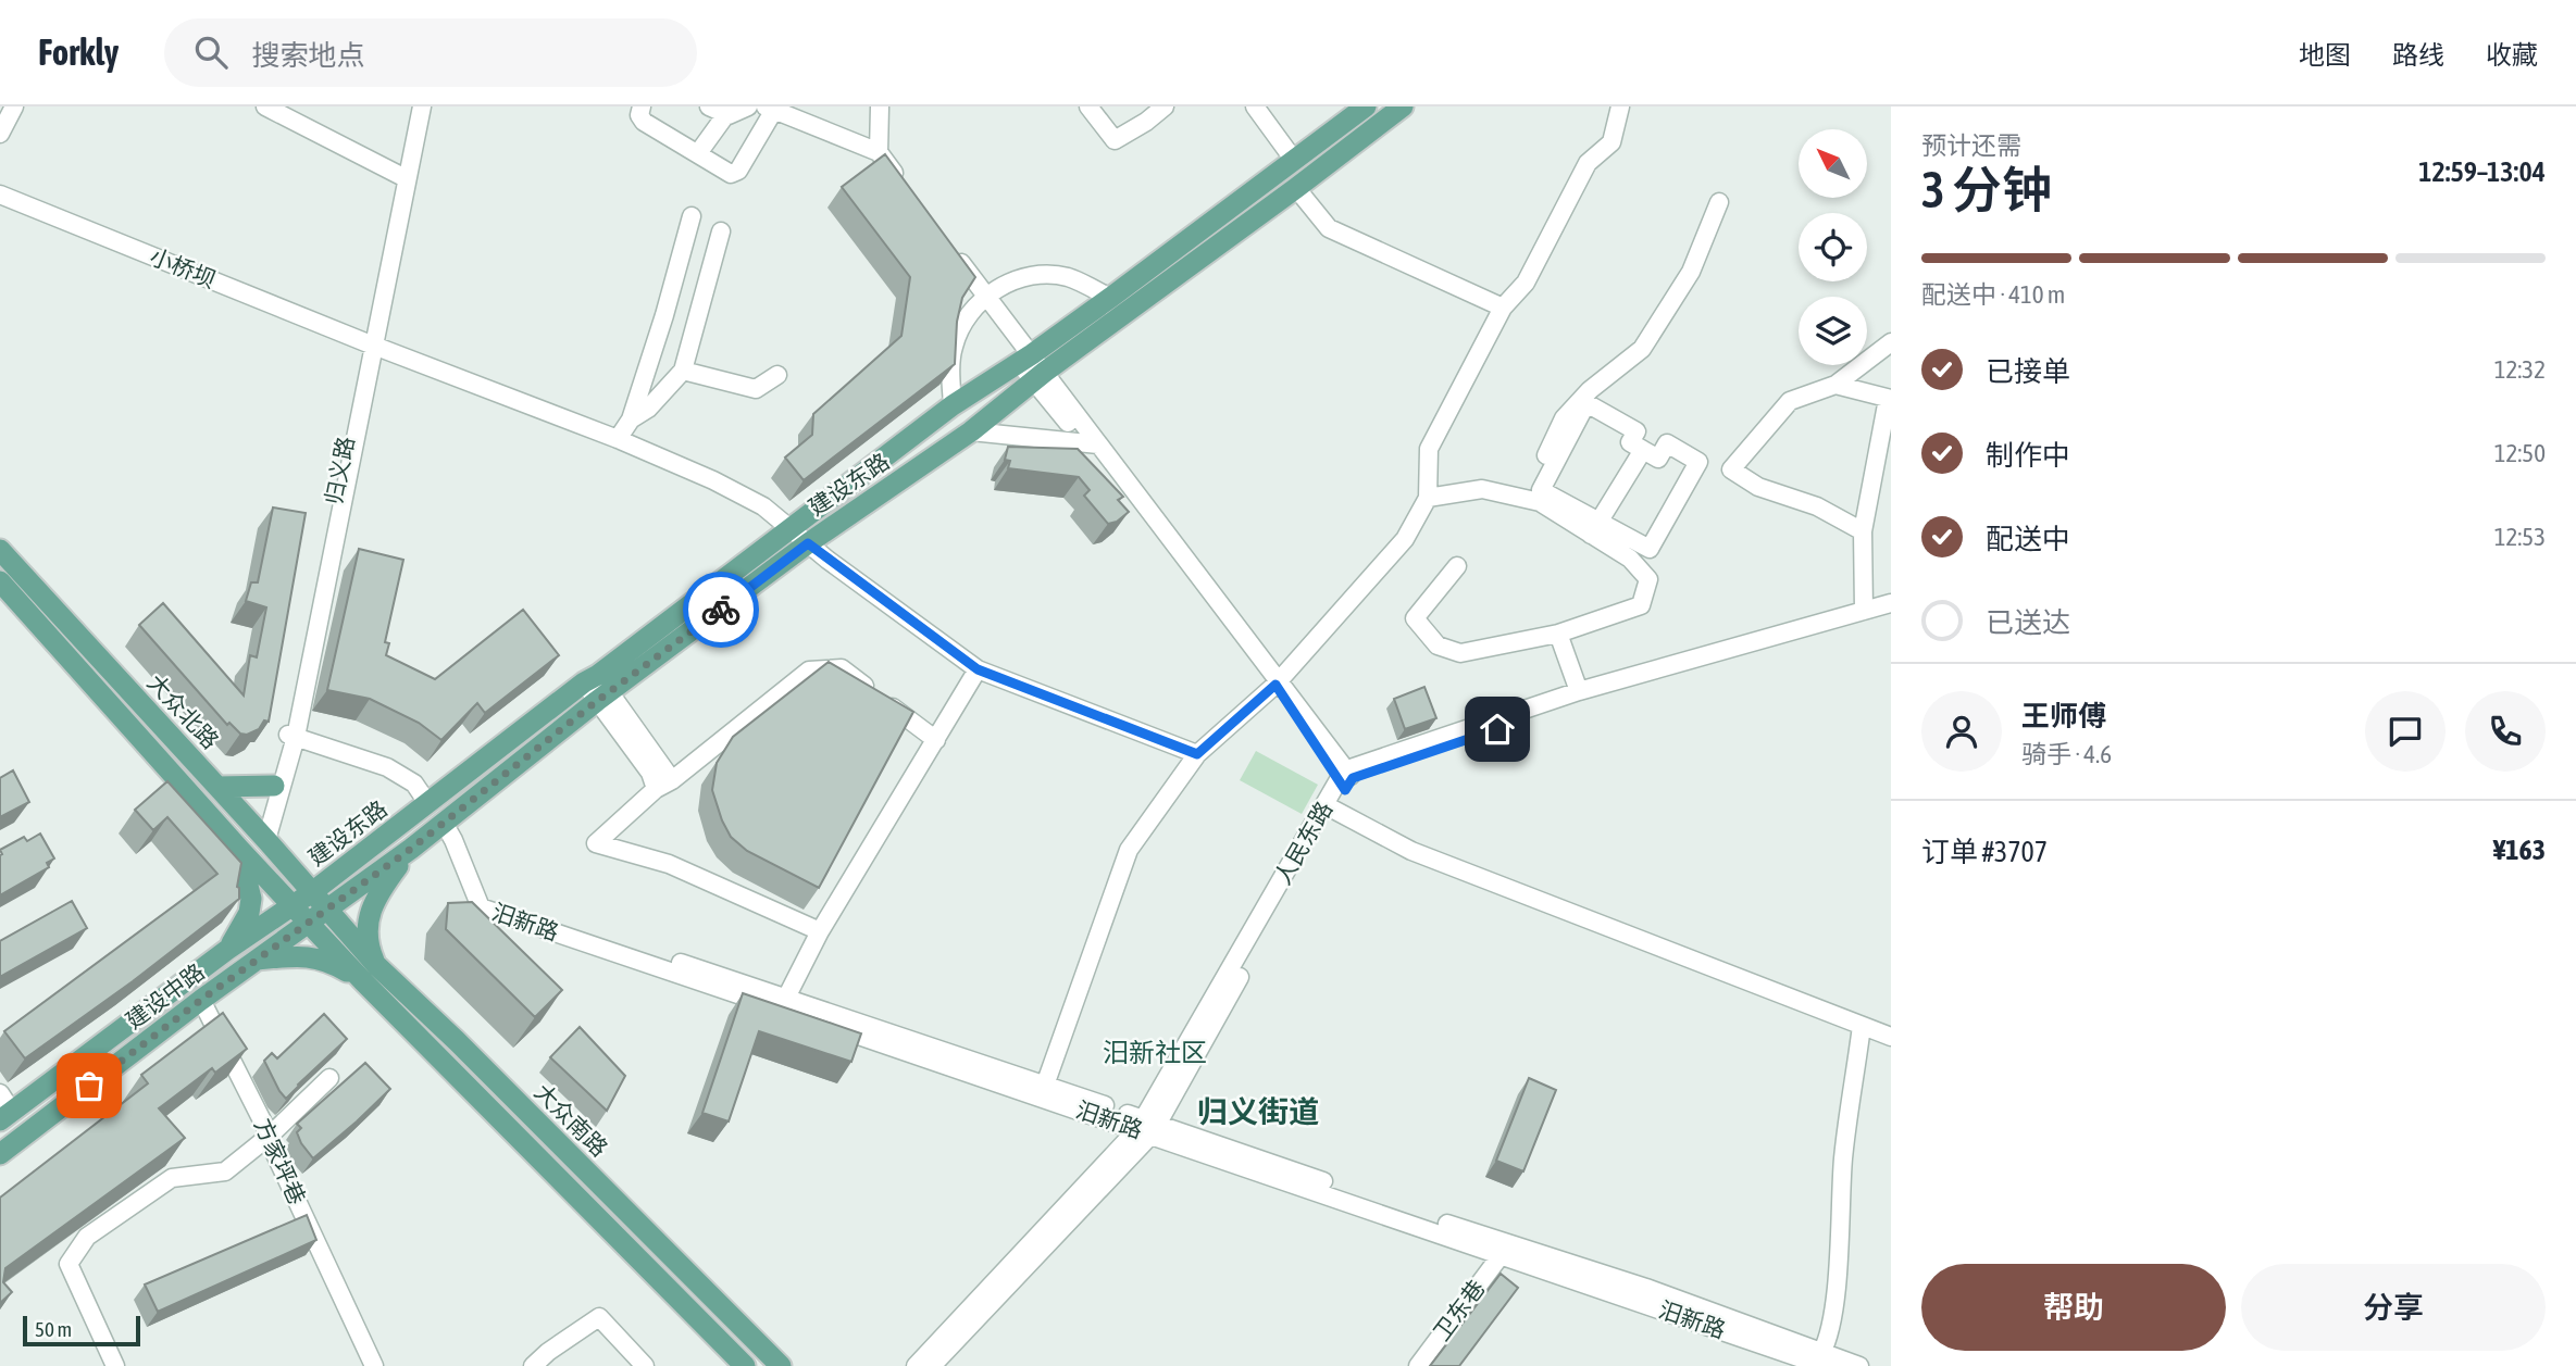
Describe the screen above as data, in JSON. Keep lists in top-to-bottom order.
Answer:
{
  "streets": {
    "main road": [
      "建设东路",
      "大众北路",
      "建设中路",
      "大众南路"
    ],
    "street": [
      "小桥坝",
      "人民东路",
      "汨新路",
      "方家坪巷",
      "卫东巷"
    ]
  },
  "crossings": [
    ["小桥坝", "建设东路"],
    ["建设东路", "大众北路"],
    ["建设东路", "汨新路"],
    ["建设东路", "建设中路"],
    ["建设东路", "大众南路"],
    ["大众北路", "建设中路"],
    ["大众北路", "大众南路"],
    ["人民东路", "汨新路"],
    ["汨新路", "卫东巷"],
    ["建设中路", "大众南路"],
    ["建设中路", "方家坪巷"]
  ],
  "districts": ["汨新社区", "归义街道"],
  "scale_bar": "50 m",
  "north": "top left",
  "page": {
    "header": "Forkly",
    "search": "搜索地点",
    "nav": ["地图", "路线", "收藏"],
    "heading": ["3 分钟", "预计还需", "12:59–13:04"],
    "panel": [
      "王师傅",
      "骑手 · 4.6",
      "订单 #3707",
      "¥163"
    ],
    "bar": "配送中 · 410 m",
    "list": [
      ["已接单", "12:32"],
      ["制作中", "12:50"],
      ["配送中", "12:53"],
      "已送达"
    ],
    "buttons": ["帮助", "分享"],
    "scale": "50 m"
  }
}
